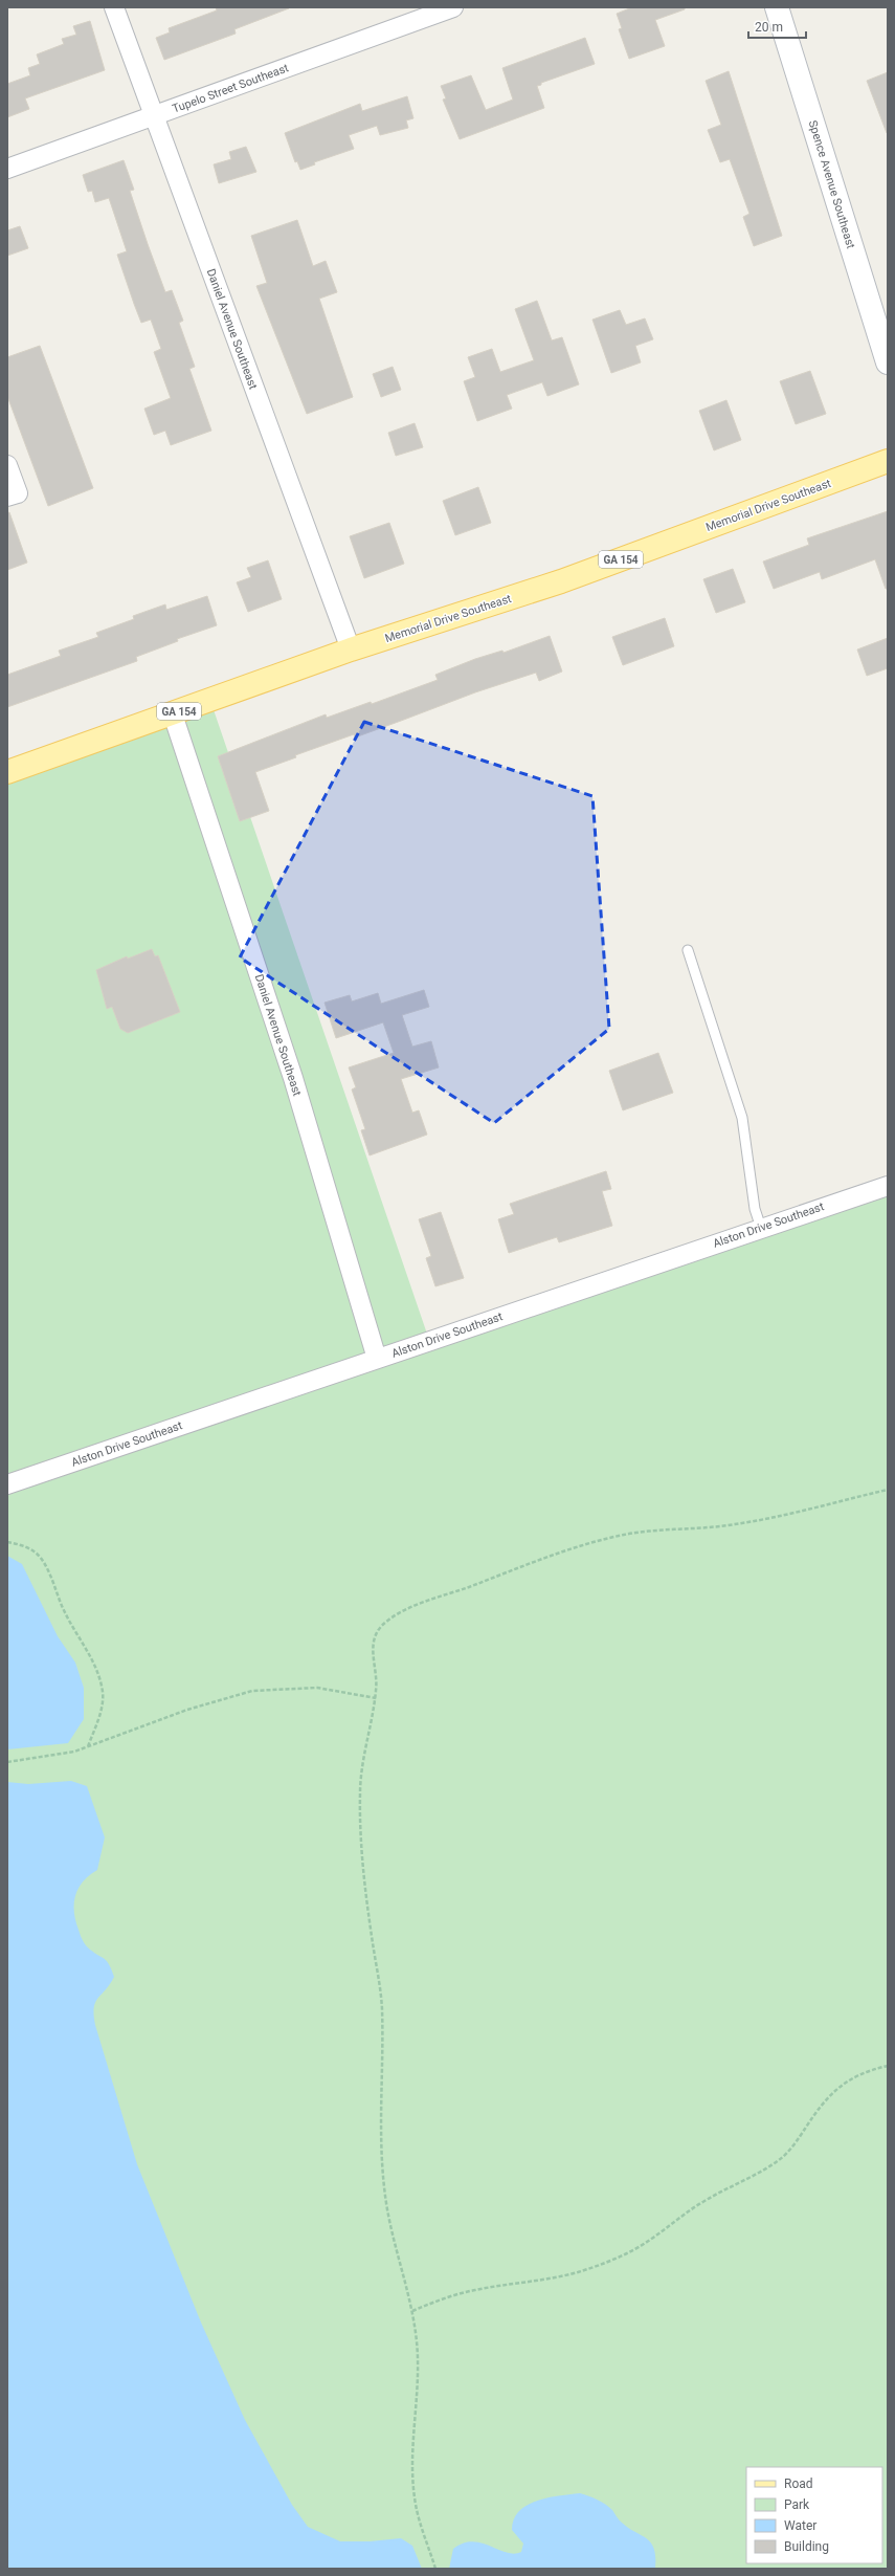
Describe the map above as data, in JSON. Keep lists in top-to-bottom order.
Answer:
{
  "streets": {
    "main road": ["Memorial Drive Southeast", "GA 154"],
    "street": [
      "Tupelo Street Southeast",
      "Spence Avenue Southeast",
      "Daniel Avenue Southeast",
      "Alston Drive Southeast"
    ]
  },
  "crossings": [
    ["Tupelo Street Southeast", "Daniel Avenue Southeast"],
    ["Daniel Avenue Southeast", "Memorial Drive Southeast"],
    ["Daniel Avenue Southeast", "Alston Drive Southeast"]
  ],
  "legend": [
    "Road",
    "Park",
    "Water",
    "Building"
  ],
  "scale_bar": "20 m"
}
